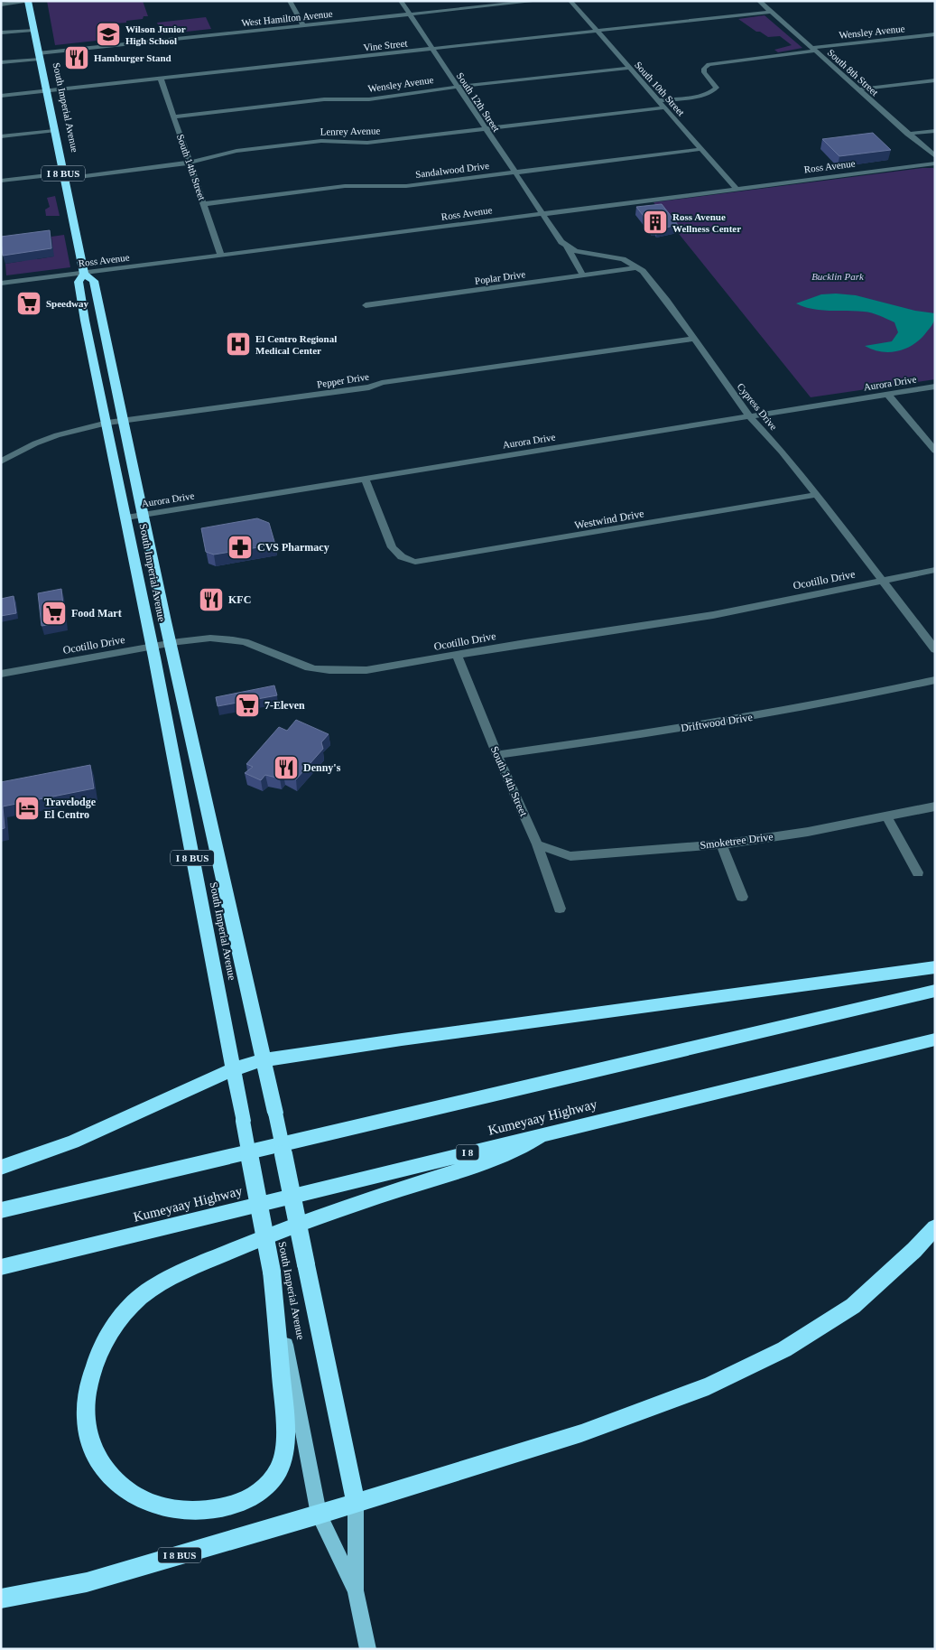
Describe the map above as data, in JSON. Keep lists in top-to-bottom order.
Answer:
{
  "streets": {
    "highway": [
      "South Imperial Avenue",
      "I 8 BUS",
      "Kumeyaay Highway",
      "I 8"
    ],
    "street": [
      "West Hamilton Avenue",
      "Wensley Avenue",
      "Vine Street",
      "South 8th Street",
      "South 10th Street",
      "South 12th Street",
      "Lenrey Avenue",
      "Ross Avenue",
      "South 14th Street",
      "Sandalwood Drive",
      "Poplar Drive",
      "Pepper Drive",
      "Aurora Drive",
      "Cypress Drive",
      "Westwind Drive",
      "Ocotillo Drive",
      "Driftwood Drive",
      "Smoketree Drive"
    ]
  },
  "crossings": [
    ["West Hamilton Avenue", "South 12th Street"],
    ["West Hamilton Avenue", "South Imperial Avenue"],
    ["Wensley Avenue", "South 8th Street"],
    ["Wensley Avenue", "South 10th Street"],
    ["Wensley Avenue", "South 12th Street"],
    ["Wensley Avenue", "South 14th Street"],
    ["Vine Street", "South 8th Street"],
    ["Vine Street", "South 10th Street"],
    ["Vine Street", "South 12th Street"],
    ["Vine Street", "South Imperial Avenue"],
    ["Vine Street", "South 14th Street"],
    ["South 10th Street", "Lenrey Avenue"],
    ["South 10th Street", "Ross Avenue"],
    ["South 10th Street", "Sandalwood Drive"],
    ["South 12th Street", "Lenrey Avenue"],
    ["South 12th Street", "Ross Avenue"],
    ["South 12th Street", "Sandalwood Drive"],
    ["South Imperial Avenue", "Lenrey Avenue"],
    ["South Imperial Avenue", "Ross Avenue"],
    ["South Imperial Avenue", "I 8 BUS"],
    ["South Imperial Avenue", "Pepper Drive"],
    ["South Imperial Avenue", "Aurora Drive"],
    ["South Imperial Avenue", "Ocotillo Drive"],
    ["Lenrey Avenue", "South 14th Street"],
    ["Ross Avenue", "South 14th Street"],
    ["South 14th Street", "Sandalwood Drive"],
    ["South 14th Street", "Ocotillo Drive"],
    ["South 14th Street", "Driftwood Drive"],
    ["South 14th Street", "Smoketree Drive"],
    ["Poplar Drive", "Cypress Drive"],
    ["Pepper Drive", "Cypress Drive"],
    ["Aurora Drive", "Cypress Drive"],
    ["Aurora Drive", "Westwind Drive"],
    ["Cypress Drive", "Westwind Drive"],
    ["Cypress Drive", "Ocotillo Drive"]
  ],
  "parks": ["Bucklin Park"],
  "places": {
    "school or university": ["Wilson Junior High School"],
    "restaurant": ["Hamburger Stand", "KFC", "Denny's"],
    "building": ["Ross Avenue Wellness Center"],
    "supermarket": ["Speedway", "Food Mart", "7-Eleven"],
    "hospital": ["El Centro Regional Medical Center"],
    "pharmacy": ["CVS Pharmacy"],
    "hotel": ["Travelodge El Centro"]
  }
}
